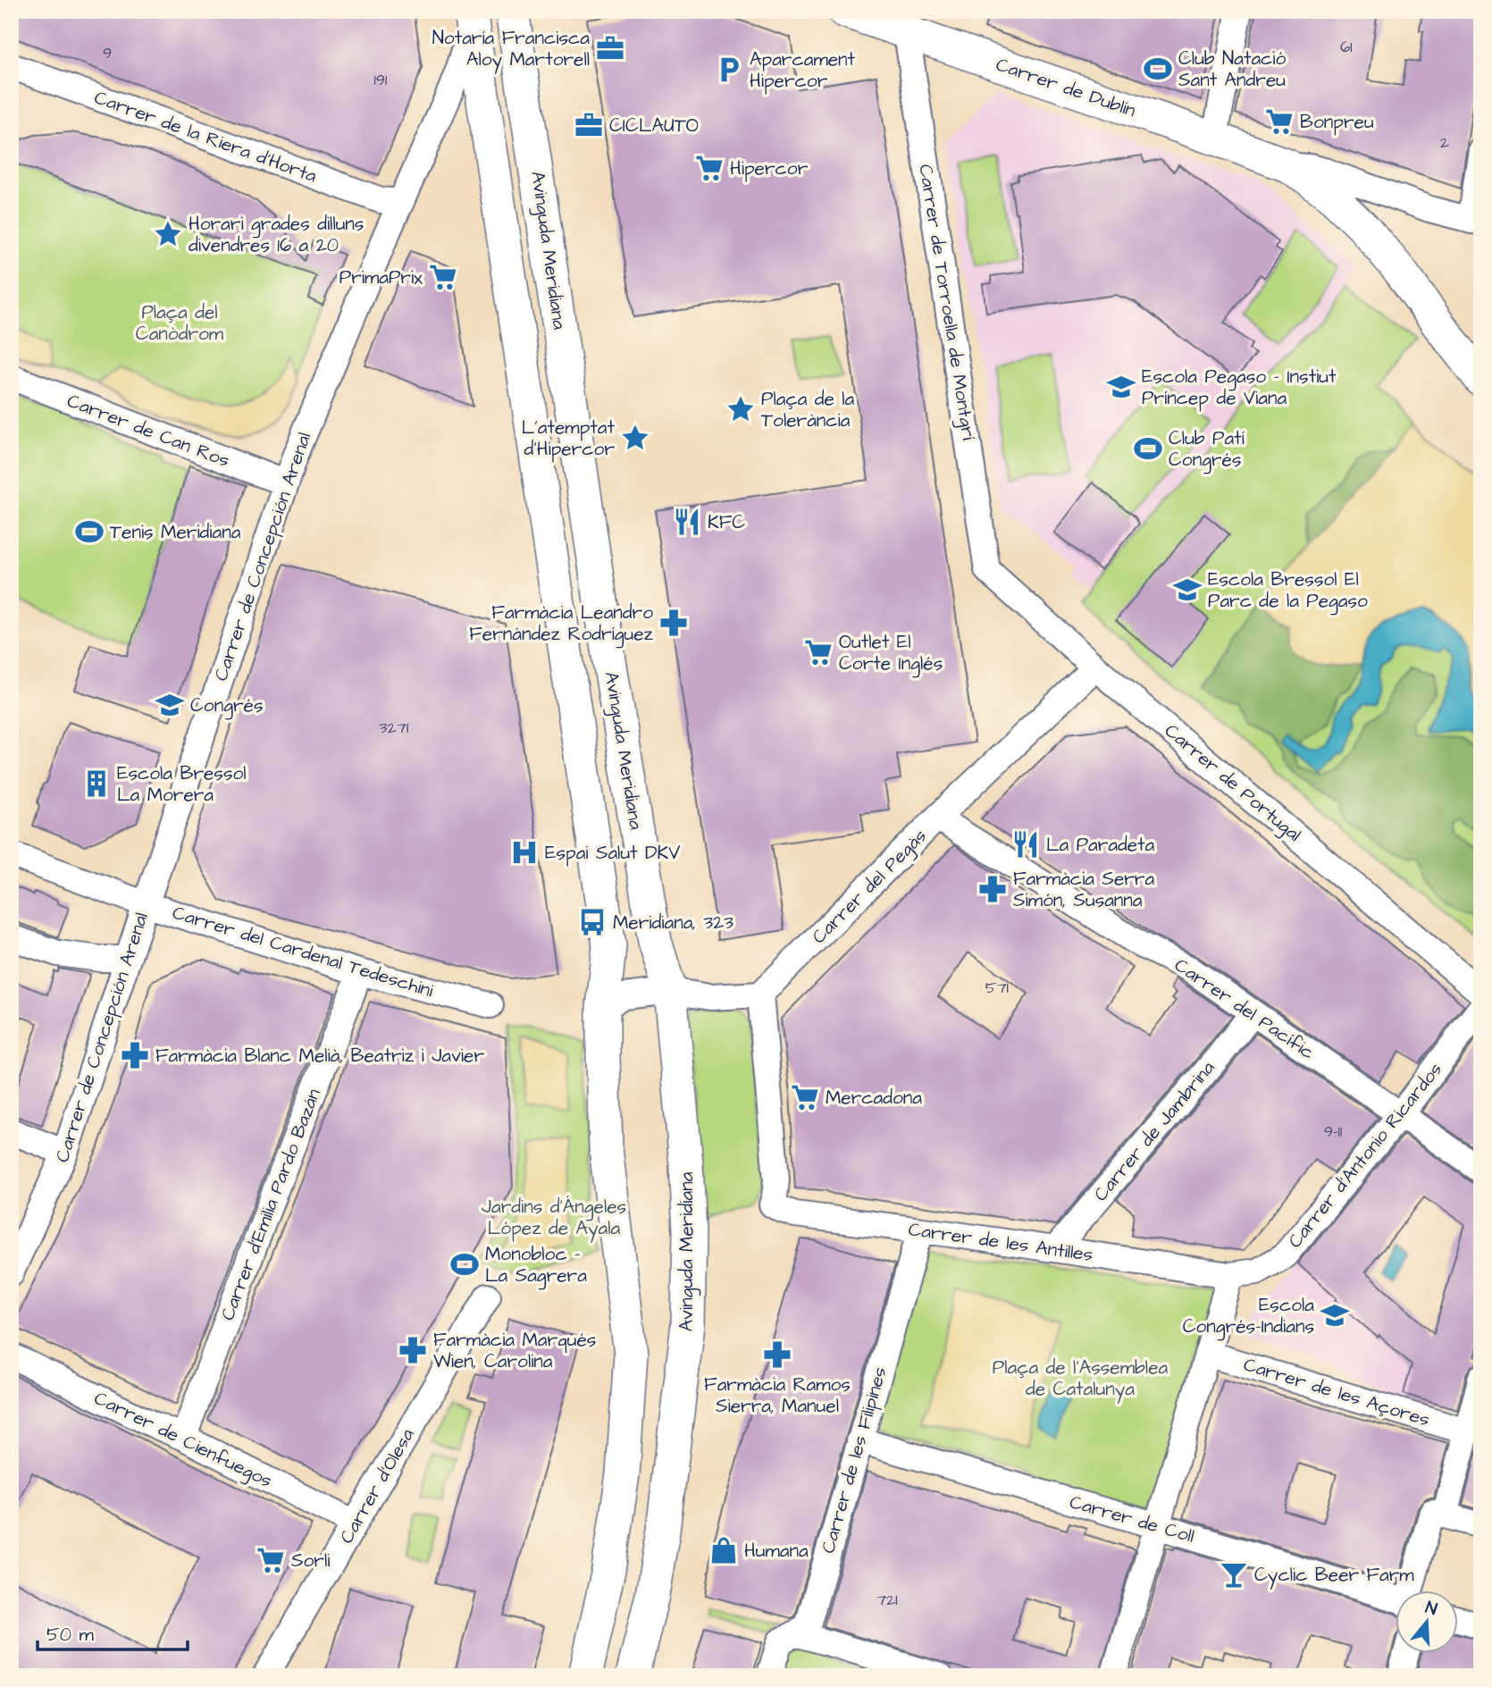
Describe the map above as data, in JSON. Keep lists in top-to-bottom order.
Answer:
{
  "streets": {
    "main road": ["Carrer de Dublín", "Avinguda Meridiana"],
    "street": [
      "Carrer de la Riera d'Horta",
      "Carrer de Torroella de Montgrí",
      "Carrer de Can Ros",
      "Carrer de Concepción Arenal",
      "Carrer de Portugal",
      "Carrer del Pegàs",
      "Carrer del Cardenal Tedeschini",
      "Carrer del Pacífic",
      "Carrer de Jambrina",
      "Carrer d'Antonio Ricardos",
      "Carrer d'Emilia Pardo Bazán",
      "Carrer de les Antilles",
      "Carrer de les Açores",
      "Carrer de Cienfuegos",
      "Carrer de les Filipines",
      "Carrer d'Olesa",
      "Carrer de Coll"
    ]
  },
  "crossings": [
    ["Carrer de Dublín", "Carrer de Torroella de Montgrí"],
    ["Carrer de la Riera d'Horta", "Carrer de Concepción Arenal"],
    ["Carrer de Torroella de Montgrí", "Carrer de Portugal"],
    ["Carrer de Can Ros", "Carrer de Concepción Arenal"],
    ["Carrer de Concepción Arenal", "Carrer del Cardenal Tedeschini"],
    ["Carrer de Portugal", "Carrer del Pegàs"],
    ["Carrer del Pegàs", "Carrer del Pacífic"],
    ["Carrer del Pegàs", "Carrer de les Antilles"],
    ["Carrer del Cardenal Tedeschini", "Carrer d'Emilia Pardo Bazán"],
    ["Carrer del Pacífic", "Carrer de Jambrina"],
    ["Carrer del Pacífic", "Carrer d'Antonio Ricardos"],
    ["Carrer de Jambrina", "Carrer de les Antilles"],
    ["Carrer d'Antonio Ricardos", "Carrer de les Antilles"],
    ["Carrer d'Emilia Pardo Bazán", "Carrer de Cienfuegos"],
    ["Carrer de les Antilles", "Carrer de les Filipines"],
    ["Carrer de Cienfuegos", "Carrer d'Olesa"],
    ["Carrer de les Filipines", "Carrer de Coll"]
  ],
  "parks": ["Plaça del Canòdrom", "Jardins d'Ángeles López de Ayala", "Plaça de l'Assemblea de Catalunya"],
  "places": {
    "office": ["Notaría Francisca Aloy Martorell", "CICLAUTO"],
    "sports": [
      "Club Natació Sant Andreu",
      "Club Patí Congrés",
      "Tenis Meridiana",
      "Monobloc - La Sagrera"
    ],
    "parking": ["Aparcament Hipercor"],
    "supermarket": [
      "Bonpreu",
      "Hipercor",
      "PrimaPrix",
      "Outlet El Corte Inglés",
      "Mercadona",
      "Sorli"
    ],
    "place": ["Horari grades dilluns divendres 16 a 20", "Plaça de la Tolerància", "L'atemptat d'Hipercor"],
    "school or university": [
      "Escola Pegaso - Instiut Príncep de Viana",
      "Escola Bressol El Parc de la Pegaso",
      "Congrés",
      "Escola Congrés-Indians"
    ],
    "restaurant": ["KFC", "La Paradeta"],
    "pharmacy": [
      "Farmàcia Leandro Fernández Rodríguez",
      "Farmàcia Serra Simón, Susanna",
      "Farmàcia Blanc Melià, Beatriz i Javier",
      "Farmàcia Marqués Wien, Carolina",
      "Farmàcia Ramos Sierra, Manuel"
    ],
    "building": ["Escola Bressol La Morera"],
    "hospital": ["Espai Salut DKV"],
    "bus stop": ["Meridiana, 323"],
    "shop": ["Humana"],
    "bar": ["Cyclic Beer Farm"]
  },
  "house_numbers": [
    "6I",
    "9",
    "191",
    "2",
    "327I",
    "57I",
    "9-11",
    "72I"
  ],
  "scale_bar": "50 m",
  "north": "top"
}
